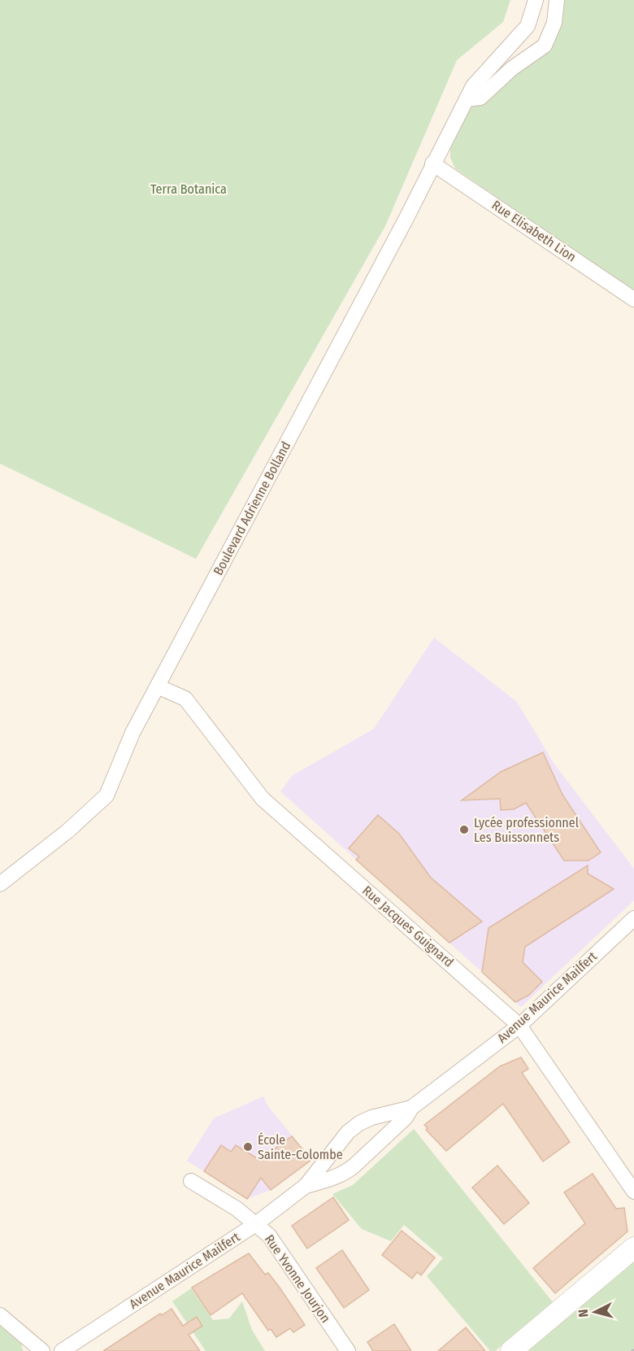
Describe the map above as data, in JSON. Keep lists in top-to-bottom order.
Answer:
{
  "streets": {
    "street": [
      "Rue Elisabeth Lion",
      "Boulevard Adrienne Bolland",
      "Rue Jacques Guignard",
      "Avenue Maurice Mailfert",
      "Rue Yvonne Jourjon"
    ]
  },
  "crossings": [
    ["Rue Elisabeth Lion", "Boulevard Adrienne Bolland"],
    ["Boulevard Adrienne Bolland", "Rue Jacques Guignard"],
    ["Rue Jacques Guignard", "Avenue Maurice Mailfert"],
    ["Avenue Maurice Mailfert", "Rue Yvonne Jourjon"]
  ],
  "parks": ["Terra Botanica"],
  "places": ["Lycée professionnel Les Buissonnets", "École Sainte-Colombe"],
  "north": "left"
}
